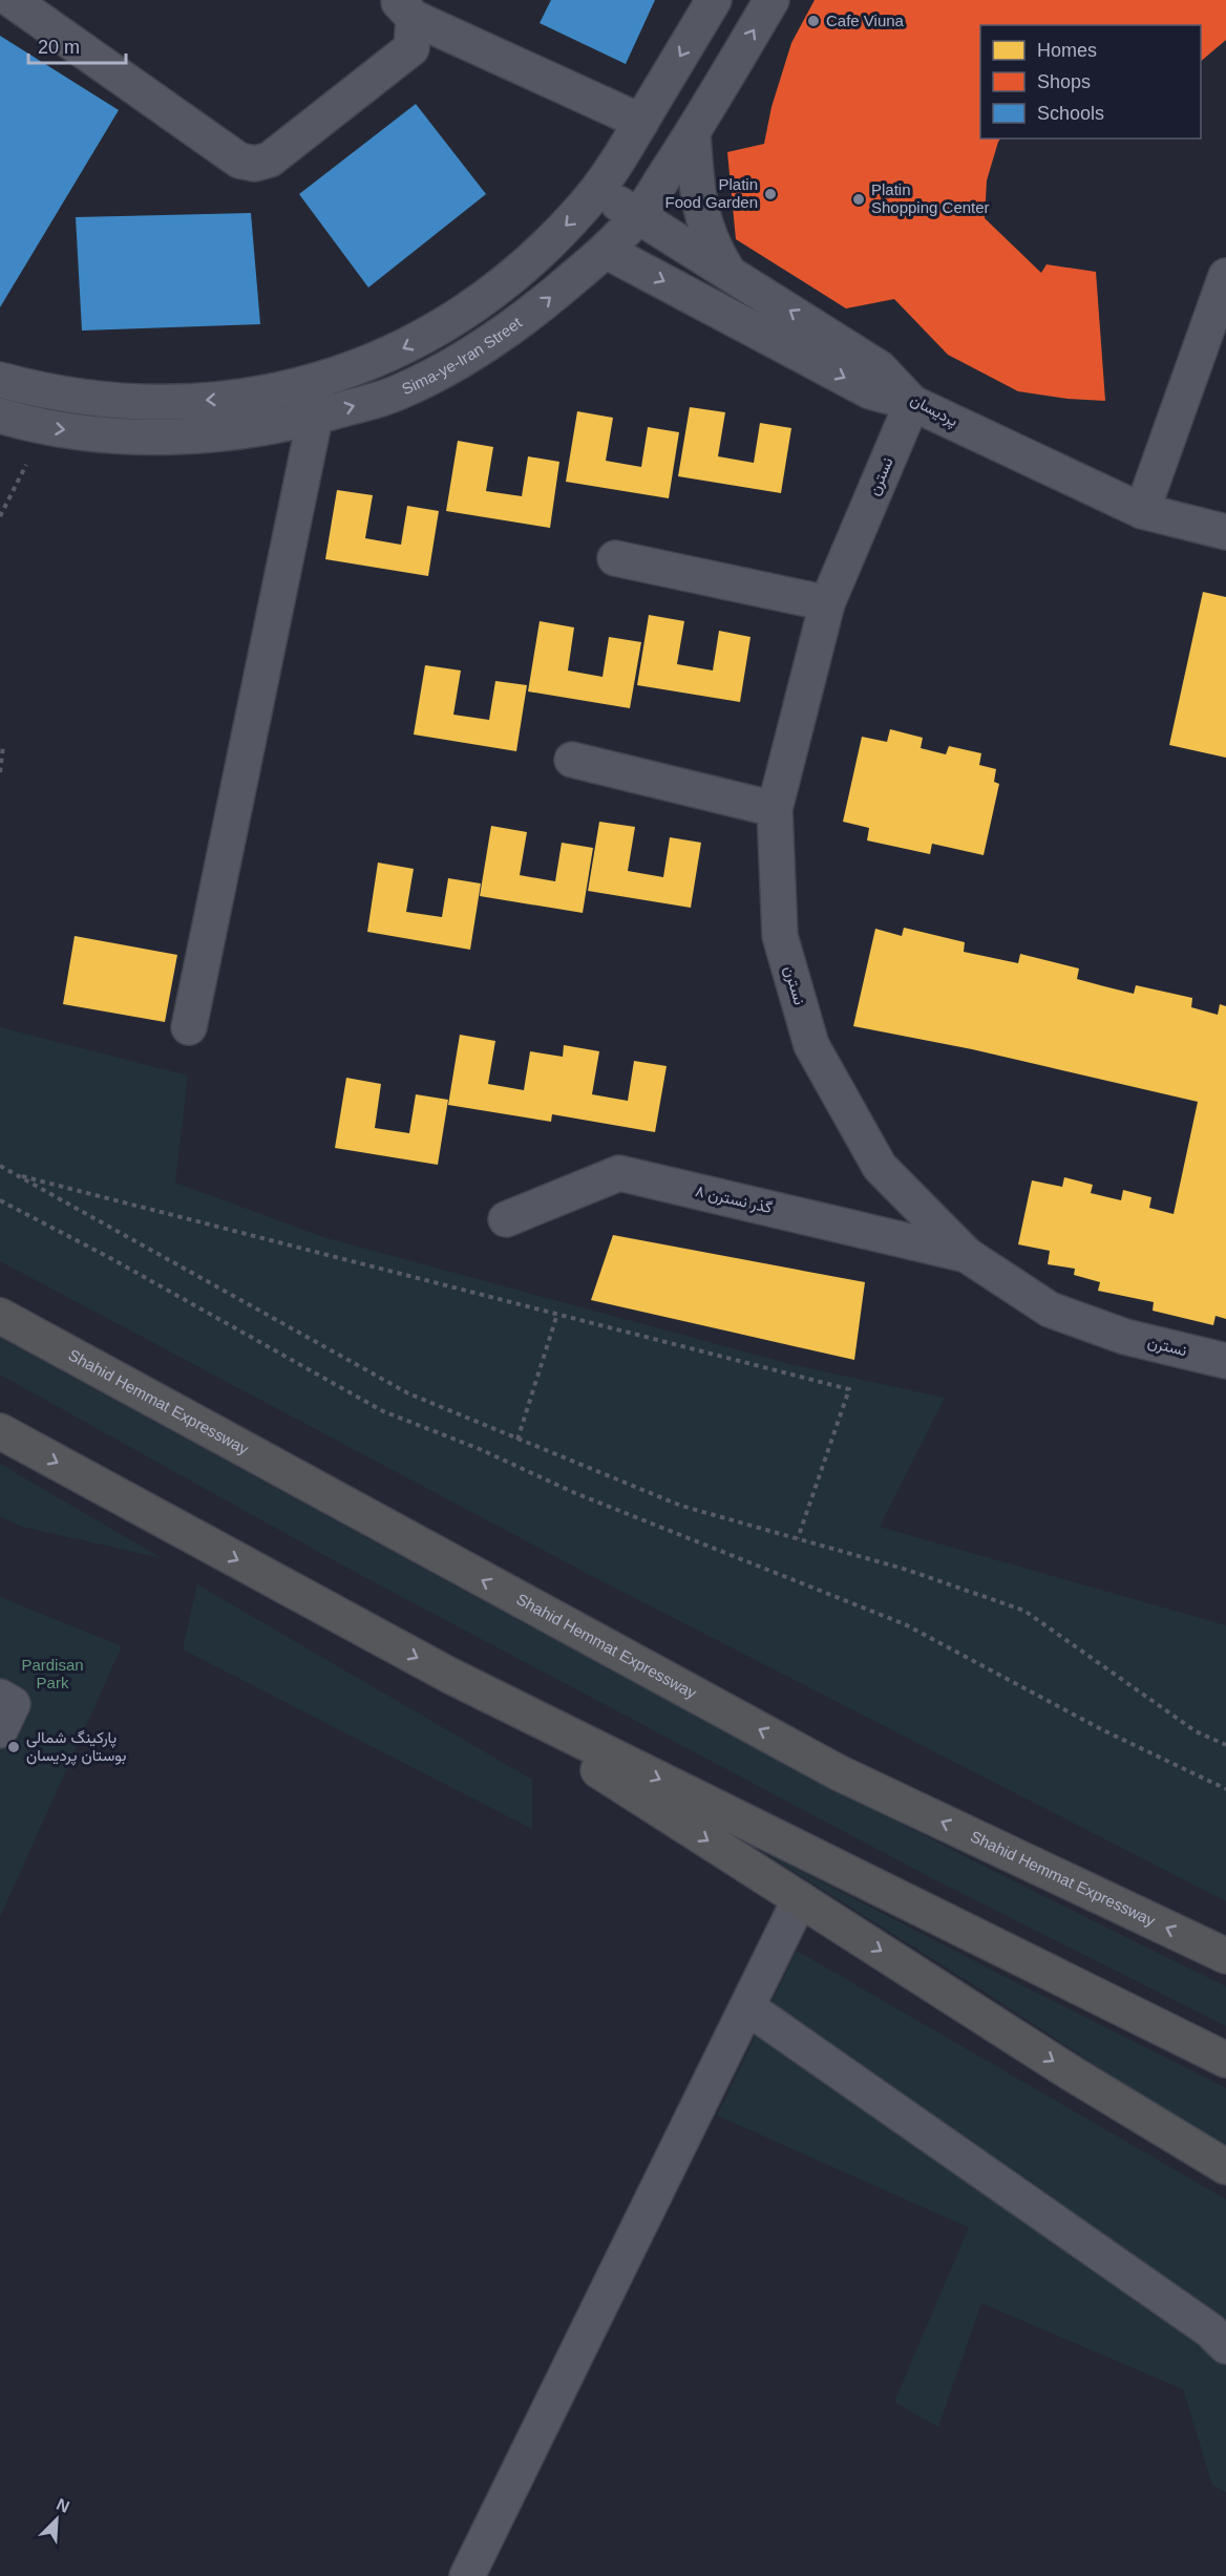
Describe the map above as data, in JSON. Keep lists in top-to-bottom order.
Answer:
{
  "streets": {
    "highway": ["Shahid Hemmat Expressway"],
    "street": [
      "Sima-ye-Iran Street",
      "پردیسان",
      "نسترن",
      "گذر نسترن ۸"
    ]
  },
  "crossings": [
    ["Sima-ye-Iran Street", "پردیسان"],
    ["پردیسان", "نسترن"],
    ["نسترن", "گذر نسترن ۸"]
  ],
  "parks": ["Pardisan Park"],
  "places": [
    "Cafe Viuna",
    "Platin Food Garden",
    "Platin Shopping Center",
    "پارکینگ شمالی بوستان پردیسان"
  ],
  "legend": ["Homes", "Shops", "Schools"],
  "scale_bar": "20 m",
  "north": "top right"
}
